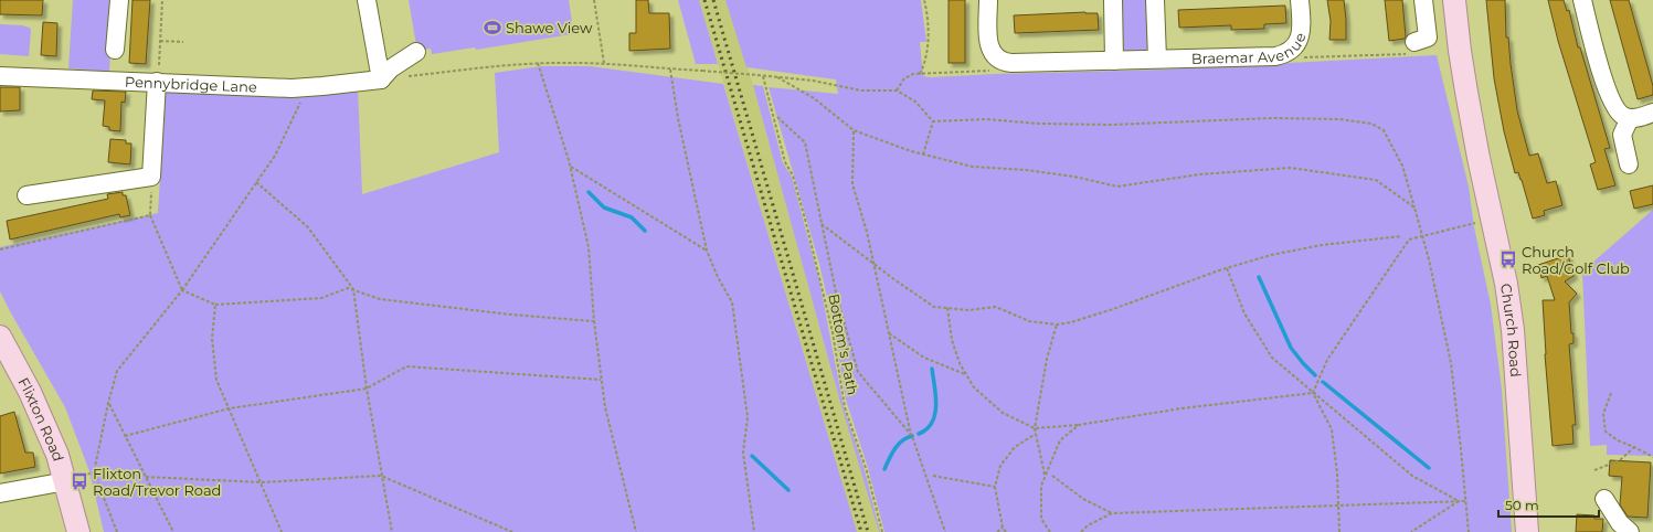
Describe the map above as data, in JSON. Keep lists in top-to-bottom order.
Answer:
{
  "streets": {
    "main road": ["Church Road", "Flixton Road"],
    "street": ["Braemar Avenue", "Pennybridge Lane"],
    "path": ["Bottom's Path"]
  },
  "places": {
    "sports": ["Shawe View"],
    "bus stop": ["Church Road/Golf Club", "Flixton Road/Trevor Road"]
  },
  "scale_bar": "50 m"
}
